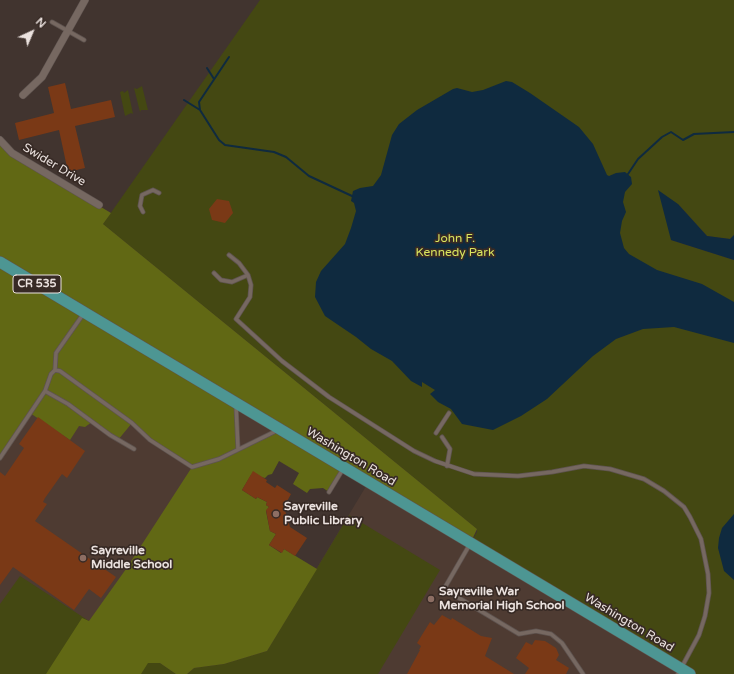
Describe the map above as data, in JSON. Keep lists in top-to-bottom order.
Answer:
{
  "streets": {
    "main road": ["CR 535", "Washington Road"],
    "street": ["Swider Drive"]
  },
  "parks": ["John F. Kennedy Park"],
  "places": ["Sayreville Public Library", "Sayreville Middle School", "Sayreville War Memorial High School"],
  "north": "top right"
}
